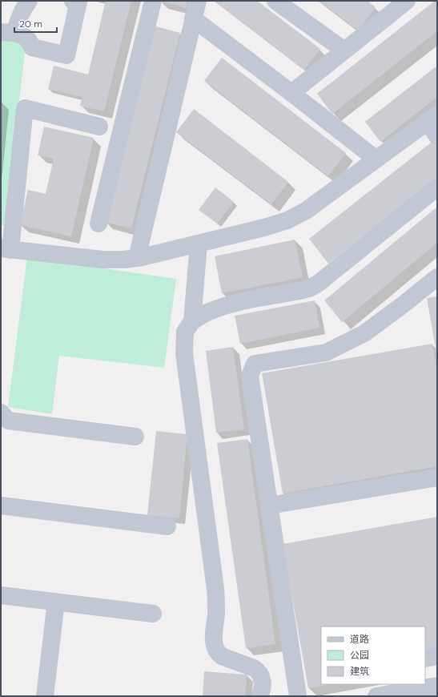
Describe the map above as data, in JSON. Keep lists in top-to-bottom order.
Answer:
{
  "legend": ["道路", "公园", "建筑"],
  "scale_bar": "20 m"
}
